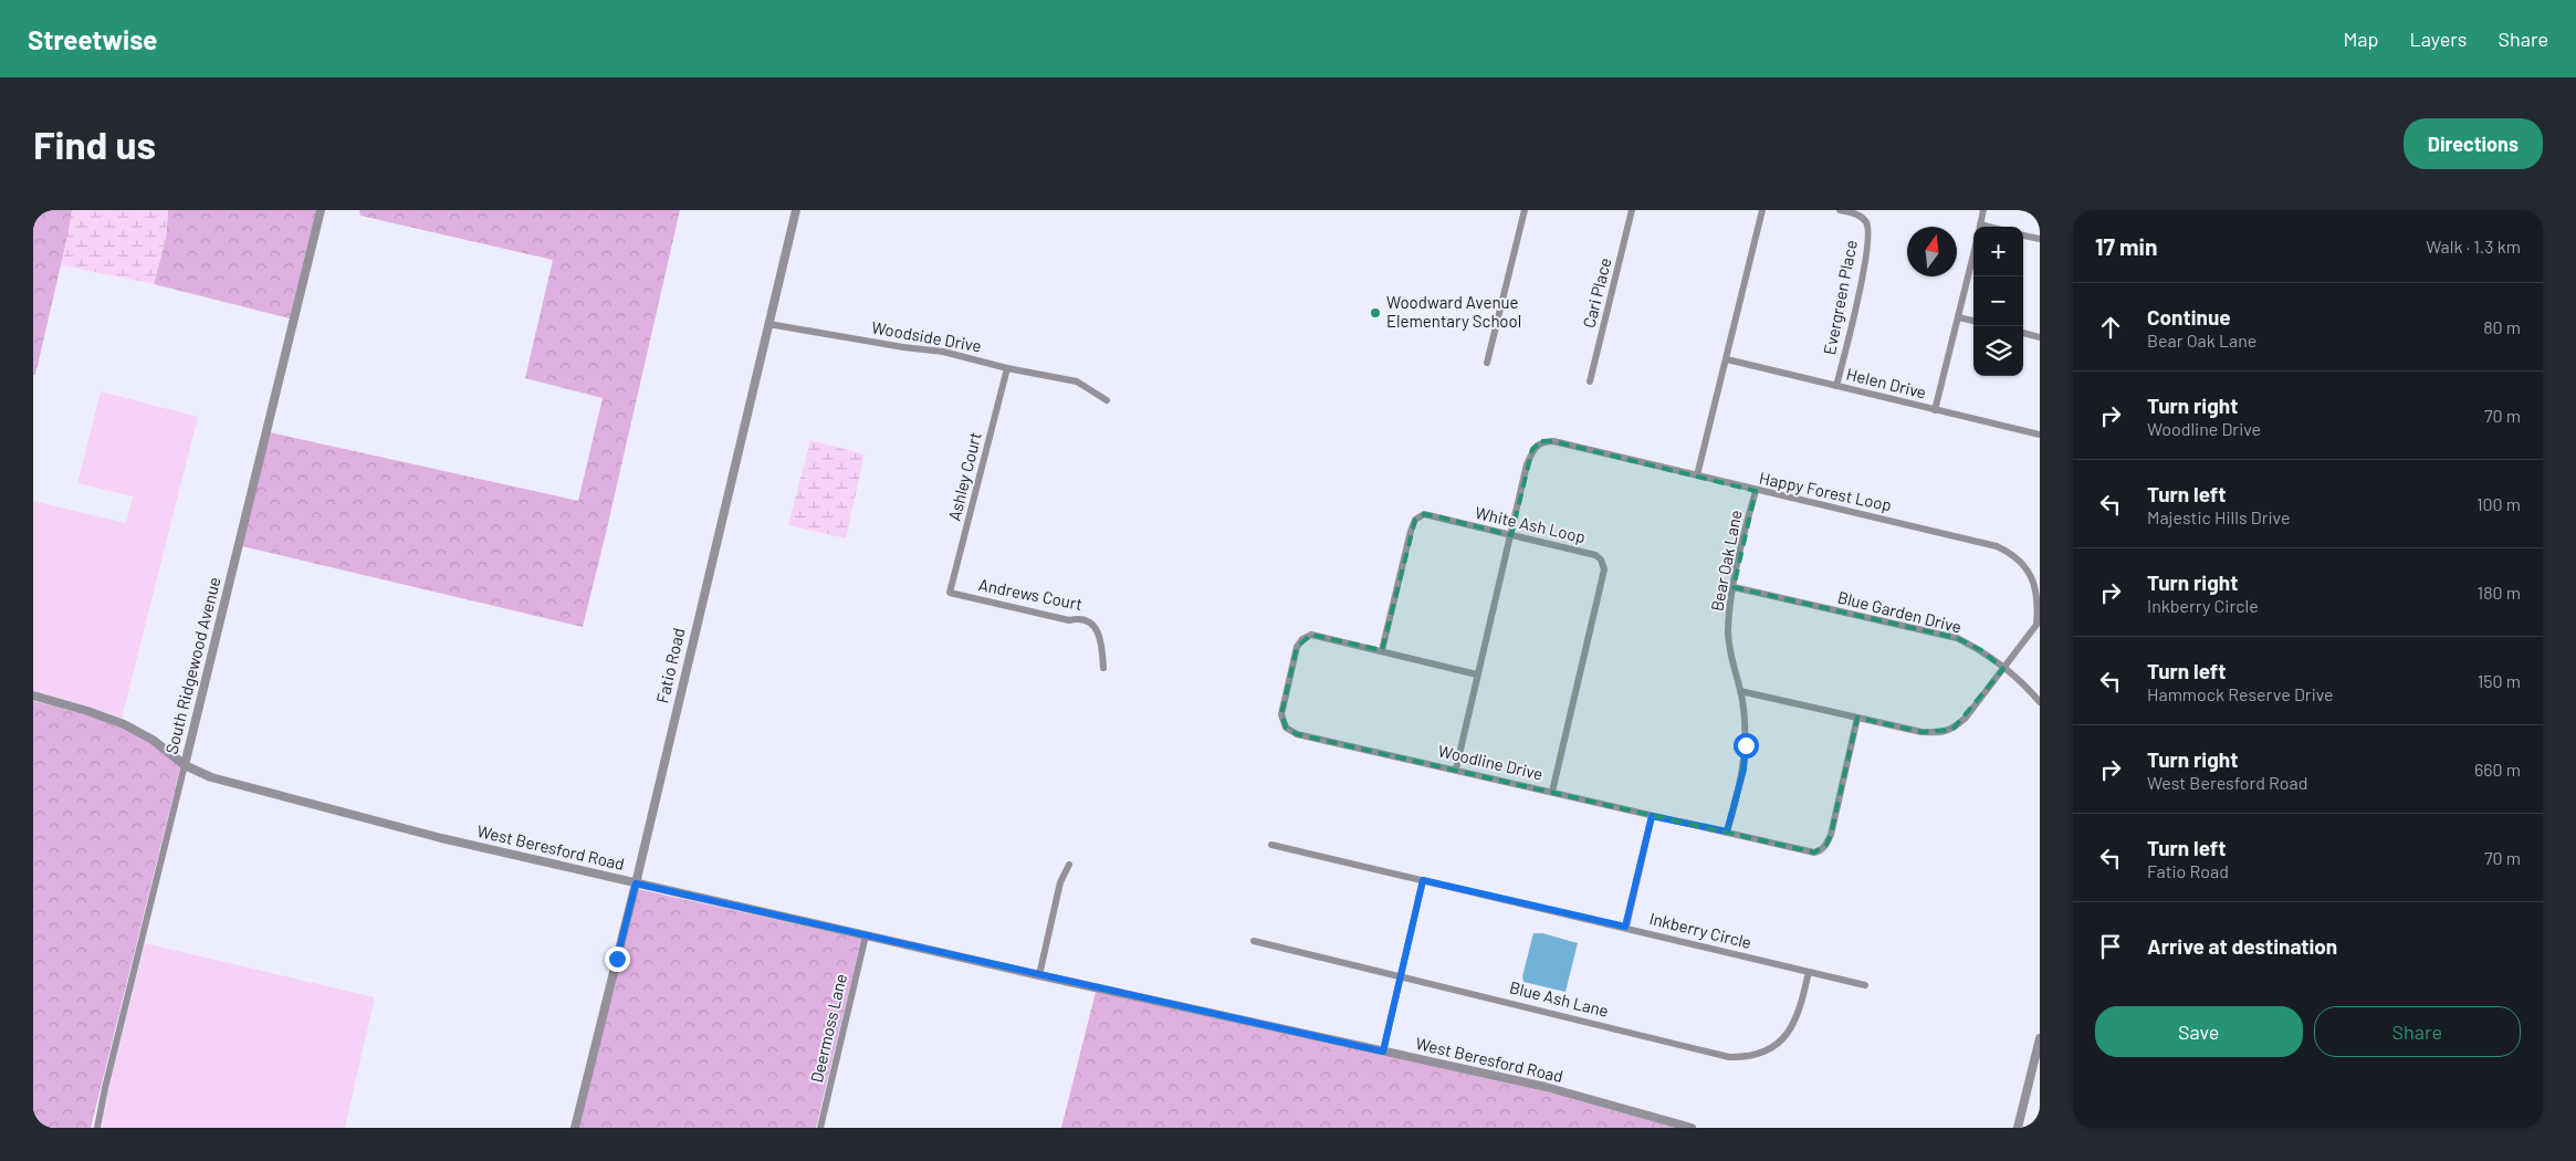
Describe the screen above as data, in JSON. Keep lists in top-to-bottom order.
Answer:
{
  "streets": {
    "street": [
      "Cari Place",
      "Evergreen Place",
      "Woodside Drive",
      "Helen Drive",
      "Ashley Court",
      "Happy Forest Loop",
      "White Ash Loop",
      "Bear Oak Lane",
      "Andrews Court",
      "Blue Garden Drive",
      "South Ridgewood Avenue",
      "Fatio Road",
      "Woodline Drive",
      "West Beresford Road",
      "Inkberry Circle",
      "Blue Ash Lane",
      "Deermoss Lane"
    ]
  },
  "crossings": [
    ["Evergreen Place", "Helen Drive"],
    ["Woodside Drive", "Ashley Court"],
    ["Woodside Drive", "Fatio Road"],
    ["Ashley Court", "Andrews Court"],
    ["Happy Forest Loop", "White Ash Loop"],
    ["Happy Forest Loop", "Bear Oak Lane"],
    ["Happy Forest Loop", "Blue Garden Drive"],
    ["Happy Forest Loop", "Woodline Drive"],
    ["White Ash Loop", "Woodline Drive"],
    ["Bear Oak Lane", "Blue Garden Drive"],
    ["Bear Oak Lane", "Woodline Drive"],
    ["South Ridgewood Avenue", "West Beresford Road"],
    ["Fatio Road", "West Beresford Road"],
    ["West Beresford Road", "Deermoss Lane"],
    ["Inkberry Circle", "Blue Ash Lane"]
  ],
  "places": ["Woodward Avenue Elementary School"],
  "north": "top",
  "page": {
    "header": "Streetwise",
    "nav": ["Map", "Layers", "Share"],
    "buttons": [
      "Directions",
      ["Save", "Share"]
    ],
    "title": "Find us",
    "heading": ["17 min", "Walk · 1.3 km"],
    "map_buttons": ["+", "−"],
    "list": [
      ["Continue", "Bear Oak Lane", "80 m"],
      ["Turn right", "Woodline Drive", "70 m"],
      ["Turn left", "Majestic Hills Drive", "100 m"],
      ["Turn right", "Inkberry Circle", "180 m"],
      ["Turn left", "Hammock Reserve Drive", "150 m"],
      ["Turn right", "West Beresford Road", "660 m"],
      ["Turn left", "Fatio Road", "70 m"],
      "Arrive at destination"
    ]
  }
}
